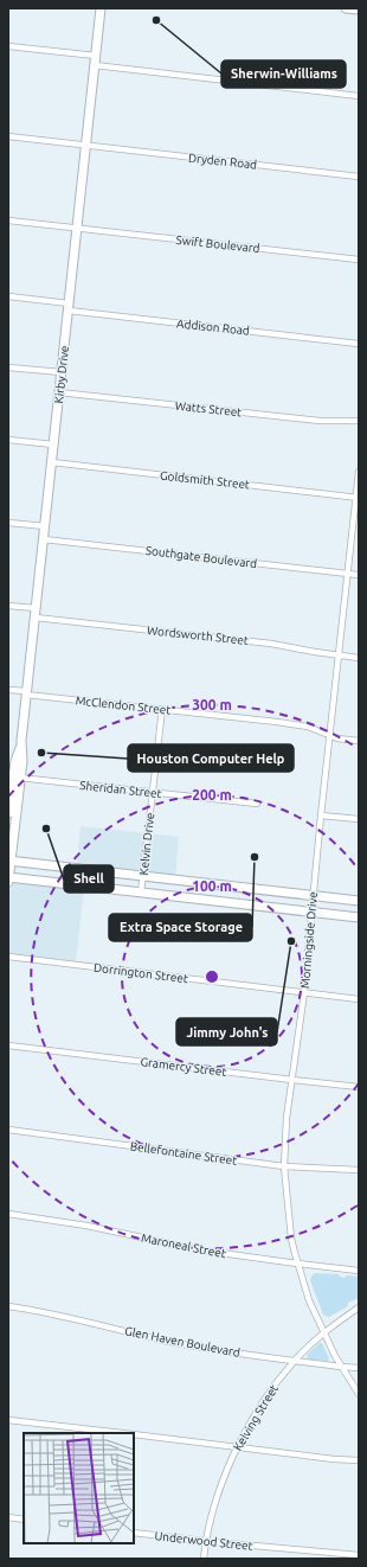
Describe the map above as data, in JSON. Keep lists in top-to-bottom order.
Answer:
{
  "streets": {
    "main road": ["Kirby Drive"],
    "street": [
      "Dryden Road",
      "Swift Boulevard",
      "Addison Road",
      "Watts Street",
      "Goldsmith Street",
      "Southgate Boulevard",
      "Wordsworth Street",
      "McClendon Street",
      "Sheridan Street",
      "Kelvin Drive",
      "Morningside Drive",
      "Dorrington Street",
      "Gramercy Street",
      "Bellefontaine Street",
      "Maroneal Street",
      "Glen Haven Boulevard",
      "Kelving Street",
      "Underwood Street"
    ]
  },
  "crossings": [
    ["Dryden Road", "Kirby Drive"],
    ["Swift Boulevard", "Kirby Drive"],
    ["Addison Road", "Kirby Drive"],
    ["Kirby Drive", "Watts Street"],
    ["Kirby Drive", "Goldsmith Street"],
    ["Kirby Drive", "Southgate Boulevard"],
    ["Kirby Drive", "Wordsworth Street"],
    ["Kirby Drive", "McClendon Street"],
    ["Kirby Drive", "Sheridan Street"],
    ["Goldsmith Street", "Morningside Drive"],
    ["Southgate Boulevard", "Morningside Drive"],
    ["Wordsworth Street", "Morningside Drive"],
    ["McClendon Street", "Kelvin Drive"],
    ["McClendon Street", "Morningside Drive"],
    ["Sheridan Street", "Kelvin Drive"],
    ["Morningside Drive", "Dorrington Street"],
    ["Morningside Drive", "Gramercy Street"],
    ["Morningside Drive", "Bellefontaine Street"],
    ["Morningside Drive", "Maroneal Street"],
    ["Morningside Drive", "Glen Haven Boulevard"],
    ["Morningside Drive", "Kelving Street"],
    ["Glen Haven Boulevard", "Kelving Street"],
    ["Kelving Street", "Underwood Street"]
  ],
  "places": [
    "Sherwin-Williams",
    "Houston Computer Help",
    "Shell",
    "Extra Space Storage",
    "Jimmy John's"
  ],
  "rings": ["300 m", "200 m", "100 m"]
}
